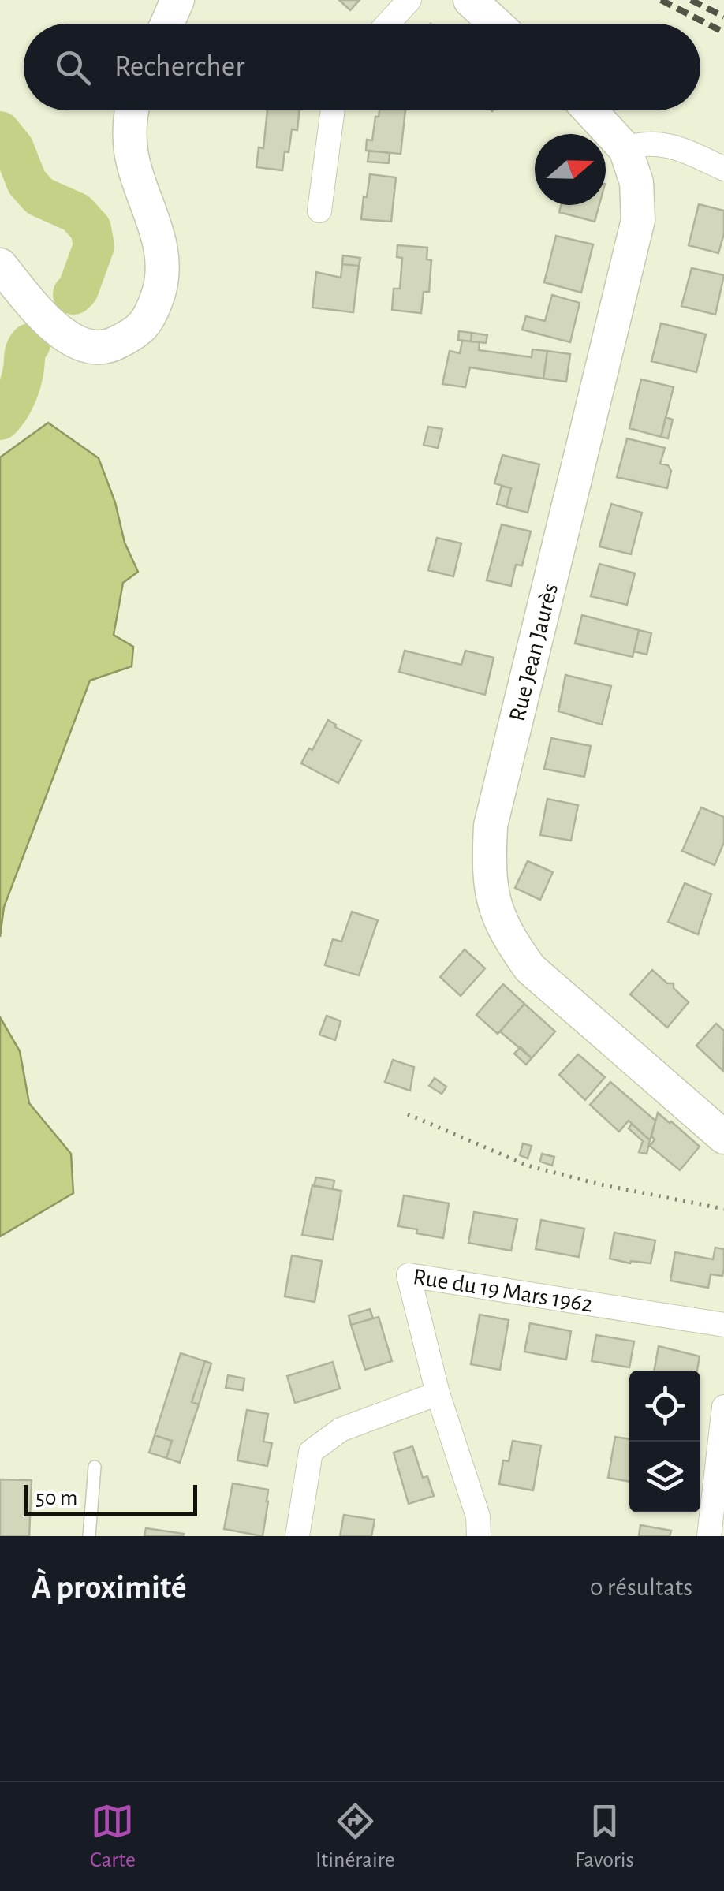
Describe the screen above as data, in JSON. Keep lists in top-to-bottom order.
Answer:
{
  "streets": {
    "street": ["Rue Jean Jaurès", "Rue du 19 Mars 1962"]
  },
  "scale_bar": "50 m",
  "north": "right",
  "page": {
    "search": "Rechercher",
    "scale": "50 m",
    "heading": ["À proximité", "0 résultats"],
    "nav": ["Carte", "Itinéraire", "Favoris"]
  }
}
